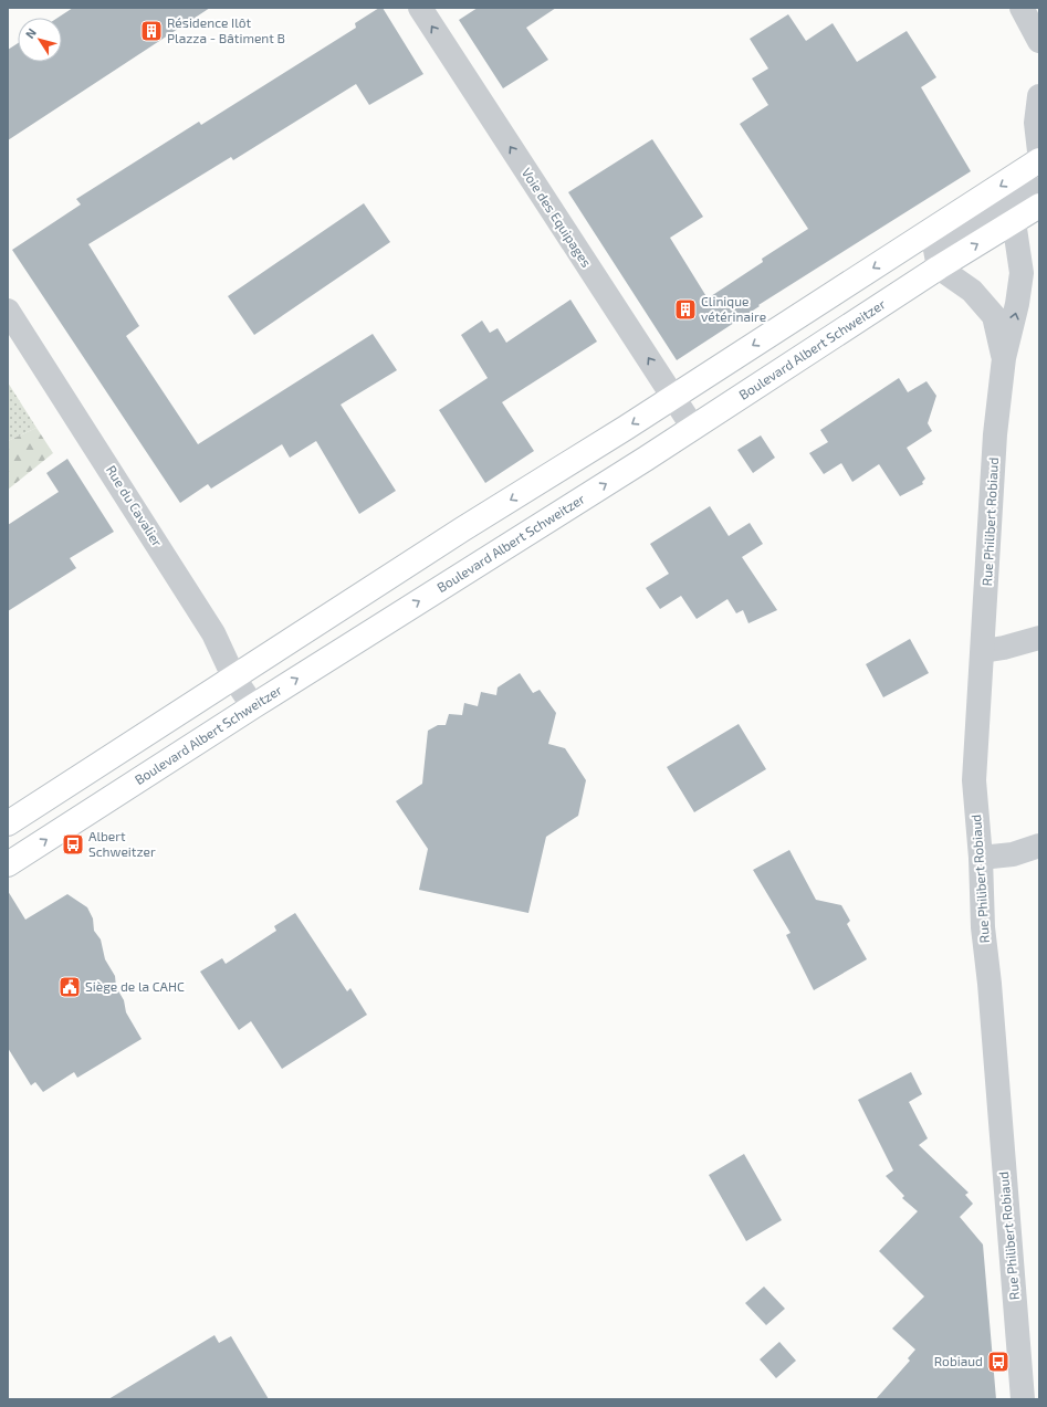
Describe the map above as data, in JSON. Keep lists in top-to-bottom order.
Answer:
{
  "streets": {
    "main road": ["Boulevard Albert Schweitzer"],
    "street": ["Voie des Equipages", "Rue du Cavalier", "Rue Philibert Robiaud"]
  },
  "crossings": [
    ["Voie des Equipages", "Boulevard Albert Schweitzer"],
    ["Boulevard Albert Schweitzer", "Rue du Cavalier"],
    ["Boulevard Albert Schweitzer", "Rue Philibert Robiaud"]
  ],
  "one_way": ["Voie des Equipages"],
  "places": {
    "building": ["Résidence Ilôt Plazza - Bâtiment B", "Clinique vétérinaire"],
    "bus stop": ["Albert Schweitzer", "Robiaud"],
    "public building": ["Siège de la CAHC"]
  },
  "north": "top left"
}
